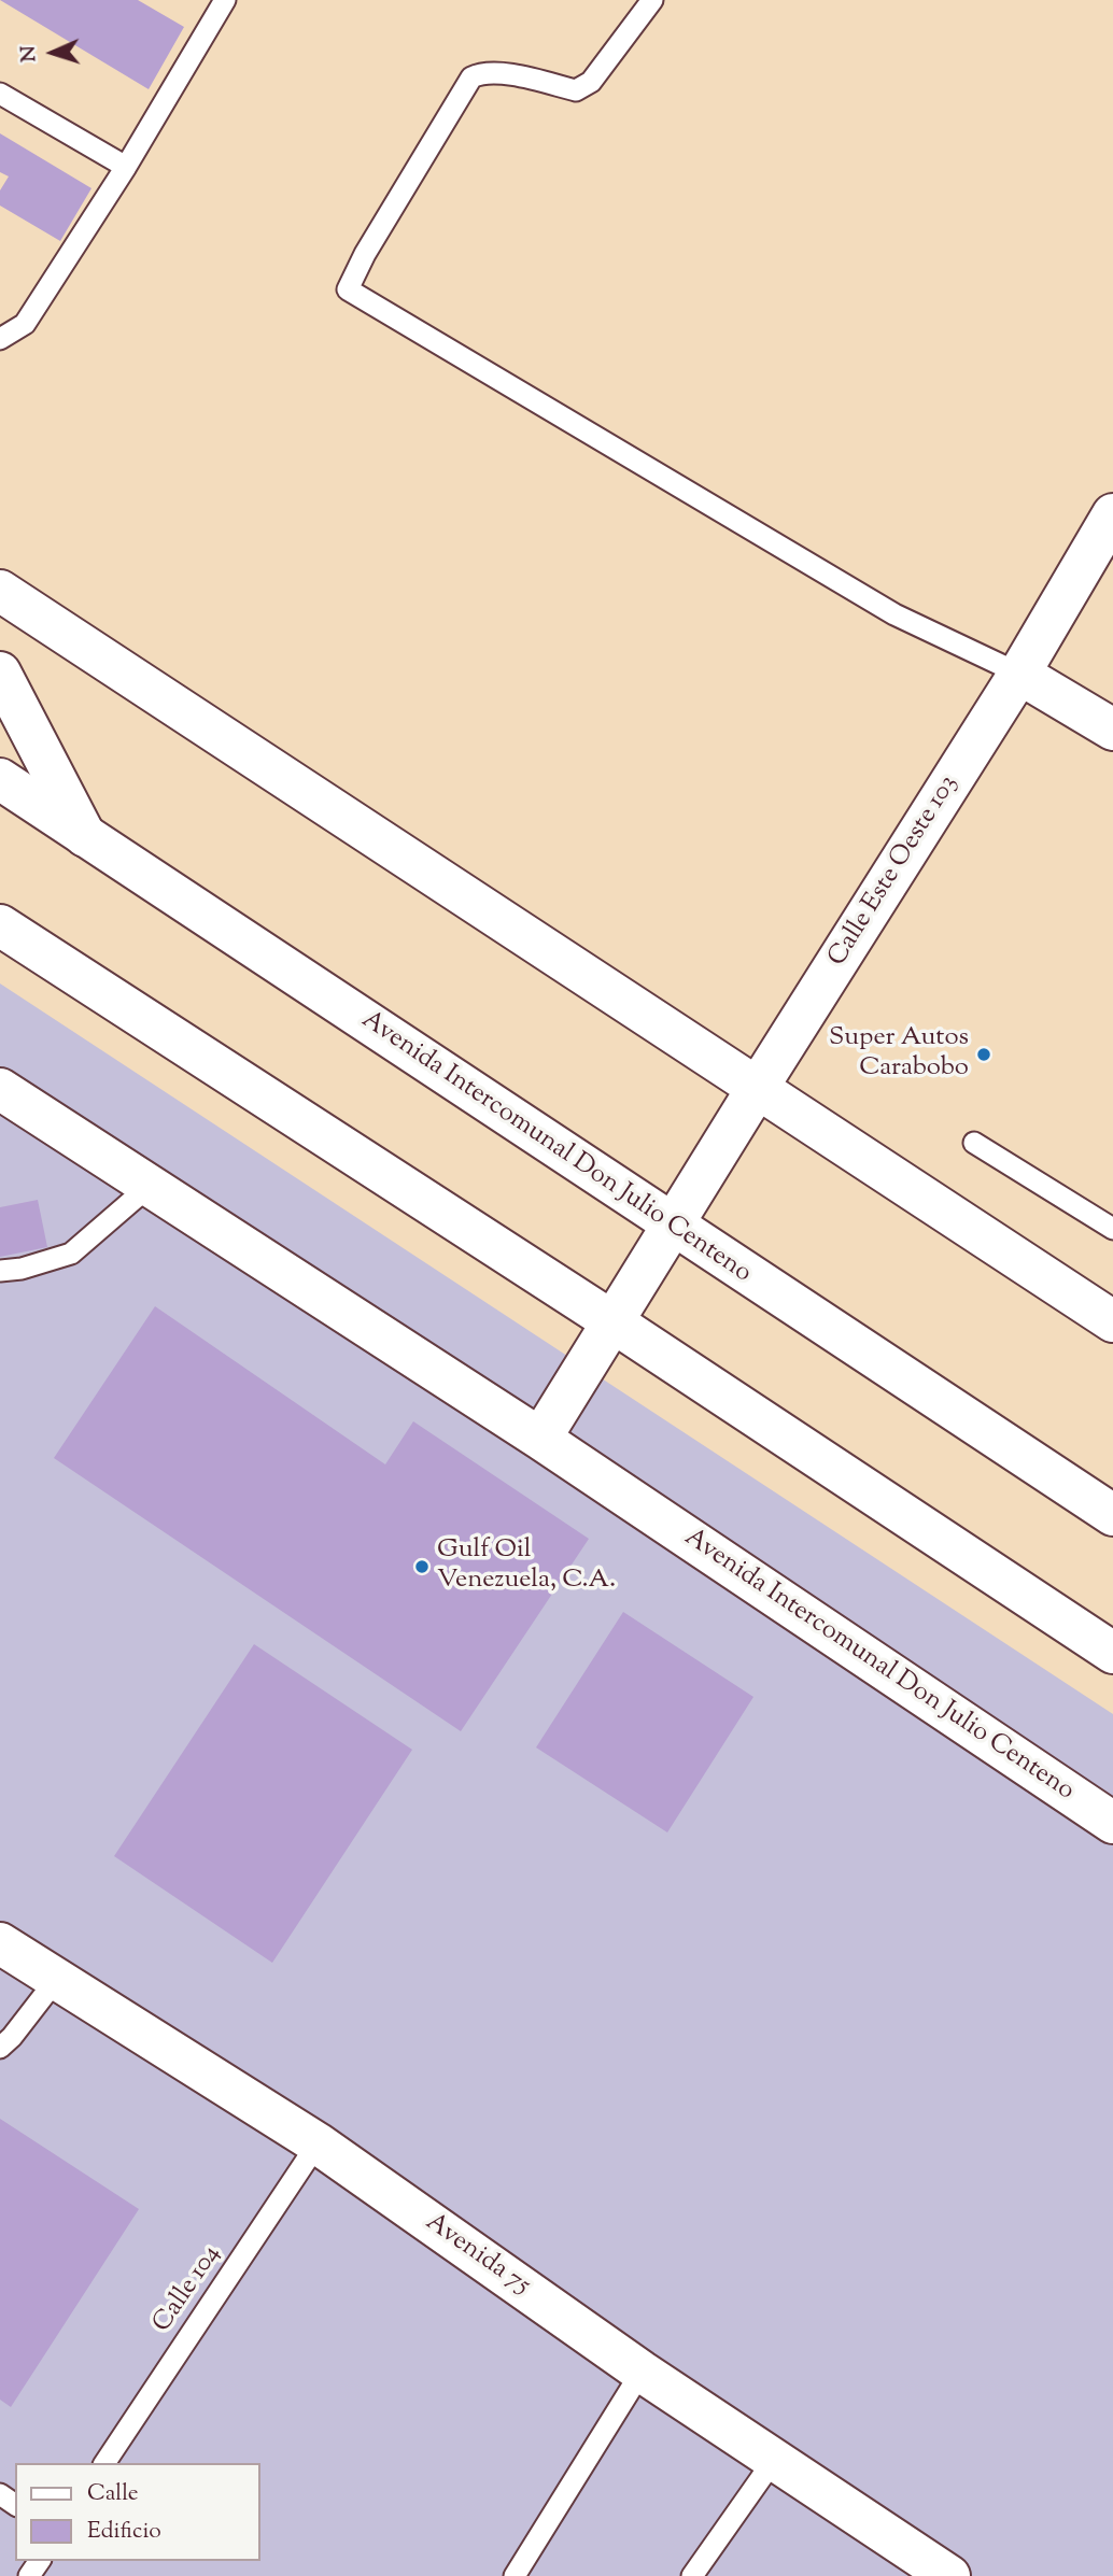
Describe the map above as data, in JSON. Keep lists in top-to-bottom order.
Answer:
{
  "streets": {
    "street": ["Calle Este Oeste 103", "Avenida Intercomunal Don Julio Centeno", "Avenida 75"],
    "lane": ["Calle 104"]
  },
  "crossings": [
    ["Calle Este Oeste 103", "Avenida Intercomunal Don Julio Centeno"],
    ["Avenida 75", "Calle 104"]
  ],
  "places": ["Super Autos Carabobo", "Gulf Oil Venezuela, C.A."],
  "legend": ["Calle", "Edificio"],
  "north": "left"
}
